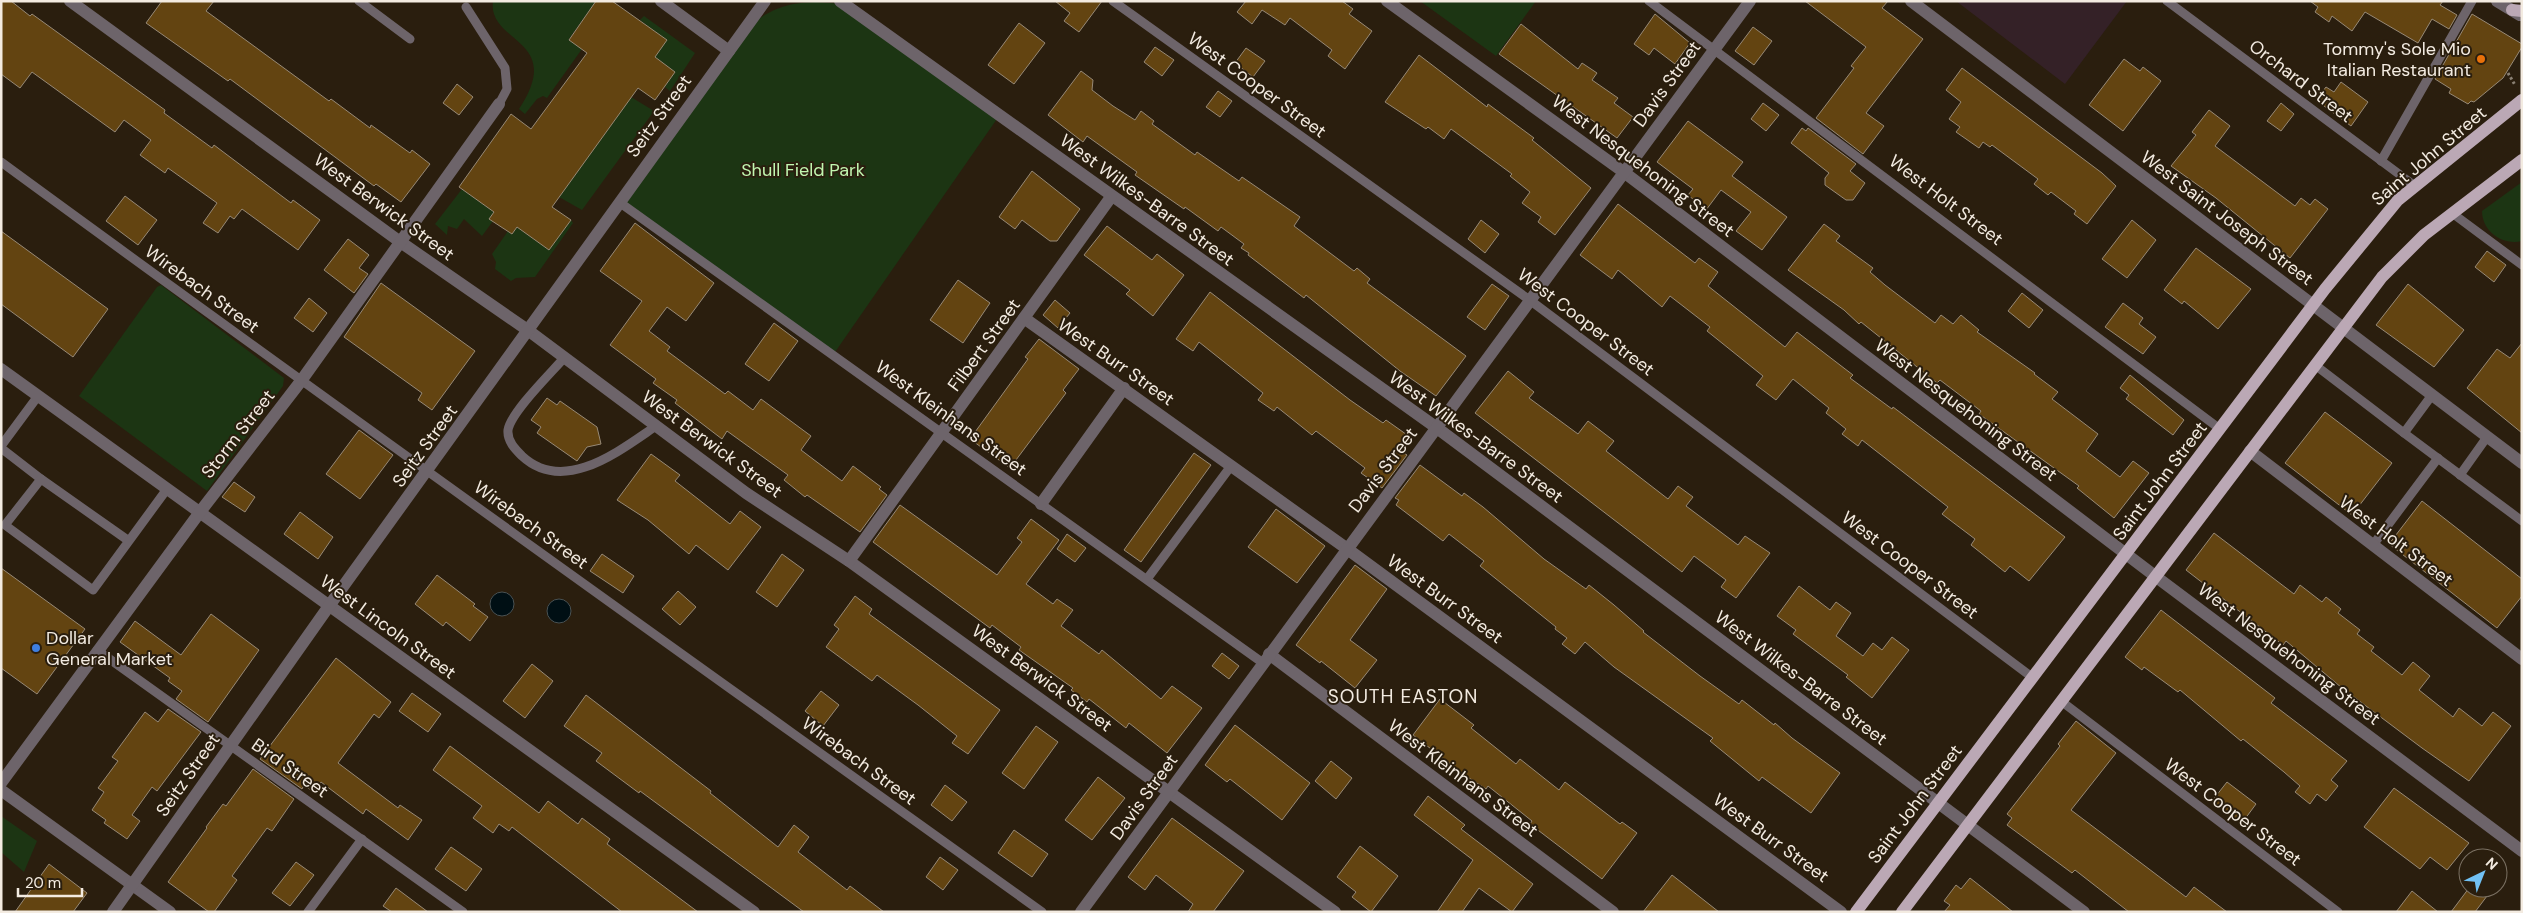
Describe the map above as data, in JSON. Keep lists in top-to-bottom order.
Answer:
{
  "streets": {
    "main road": ["Saint John Street"],
    "street": [
      "Davis Street",
      "Seitz Street",
      "West Nesquehoning Street",
      "West Wilkes-Barre Street",
      "West Holt Street",
      "West Berwick Street",
      "West Saint Joseph Street",
      "Filbert Street",
      "West Burr Street",
      "West Kleinhans Street",
      "Storm Street",
      "West Lincoln Street"
    ],
    "lane": [
      "Orchard Street",
      "West Cooper Street",
      "Wirebach Street",
      "Bird Street"
    ]
  },
  "crossings": [
    ["Orchard Street", "Saint John Street"],
    ["Davis Street", "West Cooper Street"],
    ["Davis Street", "West Nesquehoning Street"],
    ["Davis Street", "West Wilkes-Barre Street"],
    ["Davis Street", "West Holt Street"],
    ["Davis Street", "West Berwick Street"],
    ["Davis Street", "West Burr Street"],
    ["Davis Street", "West Kleinhans Street"],
    ["West Cooper Street", "Saint John Street"],
    ["Seitz Street", "West Berwick Street"],
    ["Seitz Street", "Wirebach Street"],
    ["Seitz Street", "West Kleinhans Street"],
    ["Seitz Street", "West Lincoln Street"],
    ["Seitz Street", "Bird Street"],
    ["Saint John Street", "West Nesquehoning Street"],
    ["Saint John Street", "West Wilkes-Barre Street"],
    ["Saint John Street", "West Holt Street"],
    ["Saint John Street", "West Saint Joseph Street"],
    ["West Wilkes-Barre Street", "Filbert Street"],
    ["West Berwick Street", "Filbert Street"],
    ["West Berwick Street", "Storm Street"],
    ["Wirebach Street", "Storm Street"],
    ["Filbert Street", "West Burr Street"],
    ["Filbert Street", "West Kleinhans Street"],
    ["Storm Street", "West Lincoln Street"],
    ["Storm Street", "Bird Street"]
  ],
  "districts": ["SOUTH EASTON"],
  "parks": ["Shull Field Park"],
  "places": ["Tommy's Sole Mio Italian Restaurant", "Dollar General Market"],
  "scale_bar": "20 m",
  "north": "top right"
}
